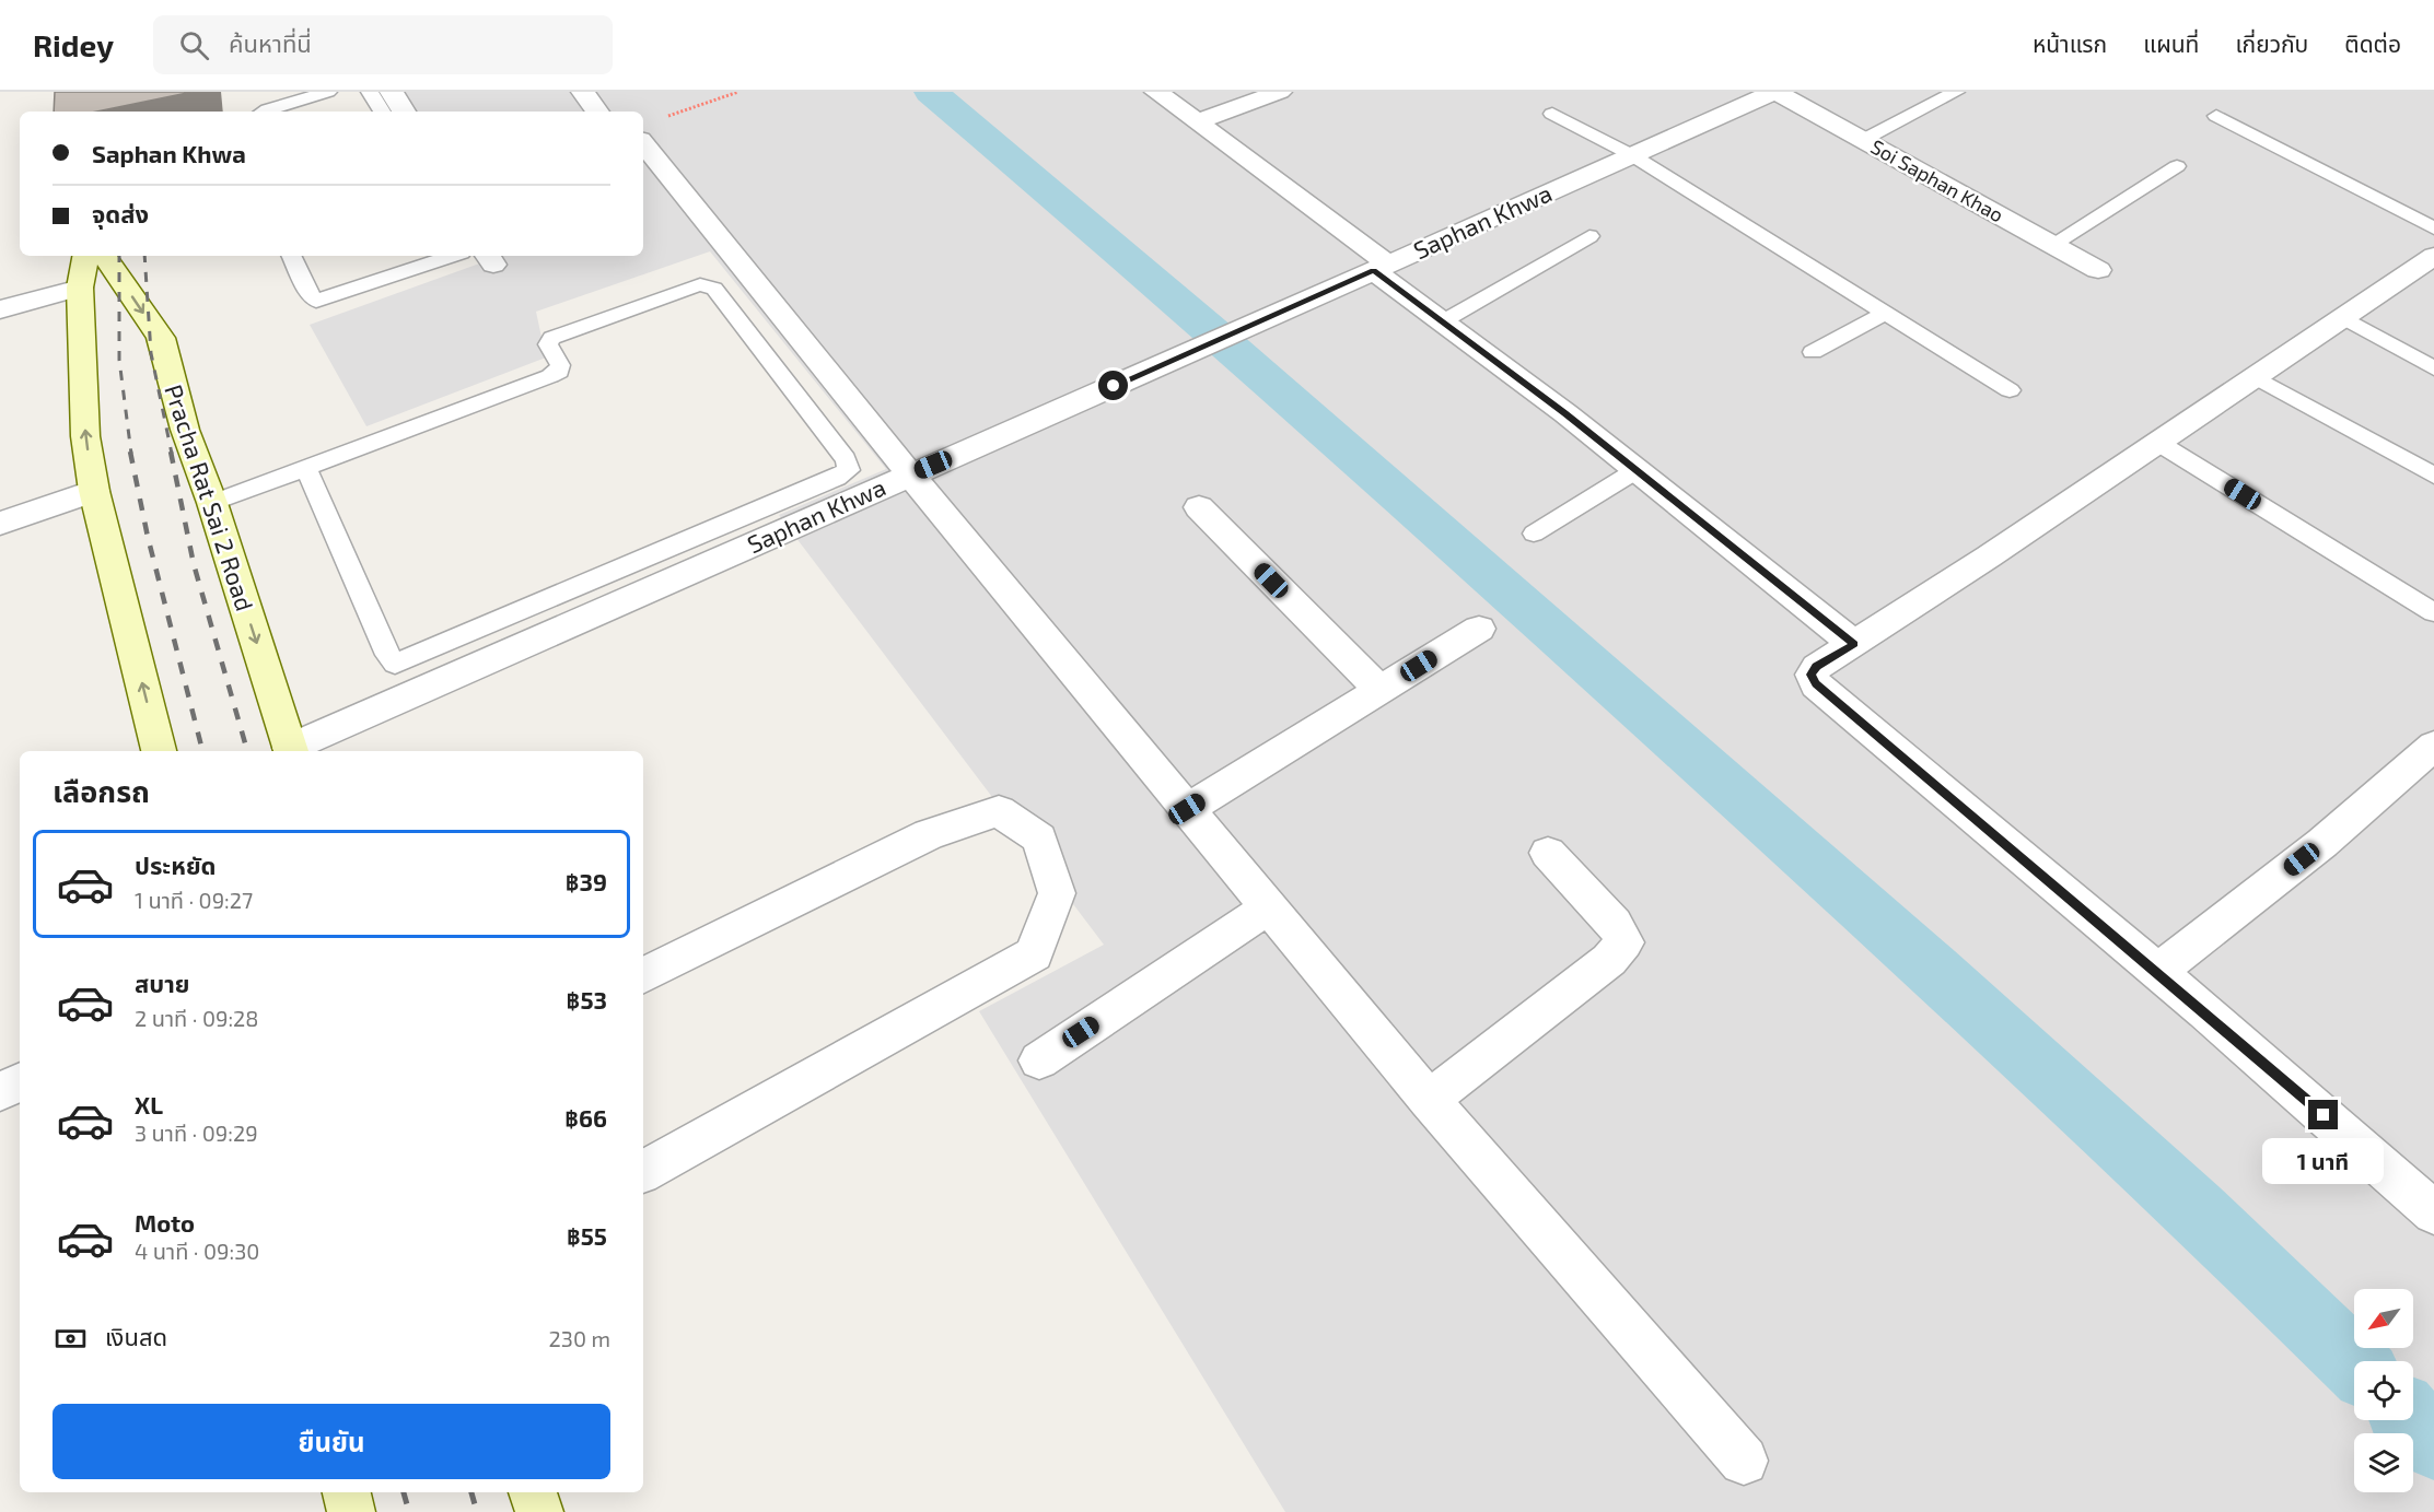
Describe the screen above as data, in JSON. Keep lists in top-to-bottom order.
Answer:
{
  "streets": {
    "main road": ["Pracha Rat Sai 2 Road"],
    "street": ["Soi Saphan Khao", "Saphan Khwa"]
  },
  "crossings": [
    ["Soi Saphan Khao", "Saphan Khwa"],
    ["Saphan Khwa", "Pracha Rat Sai 2 Road"]
  ],
  "north": "bottom left",
  "page": {
    "header": "Ridey",
    "search": "ค้นหาที่นี่",
    "nav": [
      "หน้าแรก",
      "แผนที่",
      "เกี่ยวกับ",
      "ติดต่อ"
    ],
    "banner": ["Saphan Khwa", "จุดส่ง"],
    "heading": "เลือกรถ",
    "list": [
      {
        "name": "ประหยัด",
        "note": "1 นาที · 09:27",
        "value": "฿39"
      },
      {
        "name": "สบาย",
        "note": "2 นาที · 09:28",
        "value": "฿53"
      },
      {
        "name": "XL",
        "note": "3 นาที · 09:29",
        "value": "฿66"
      },
      {
        "name": "Moto",
        "note": "4 นาที · 09:30",
        "value": "฿55"
      }
    ],
    "bubble": "1 นาที",
    "pay": ["เงินสด", "230 m"],
    "buttons": "ยืนยัน"
  }
}
